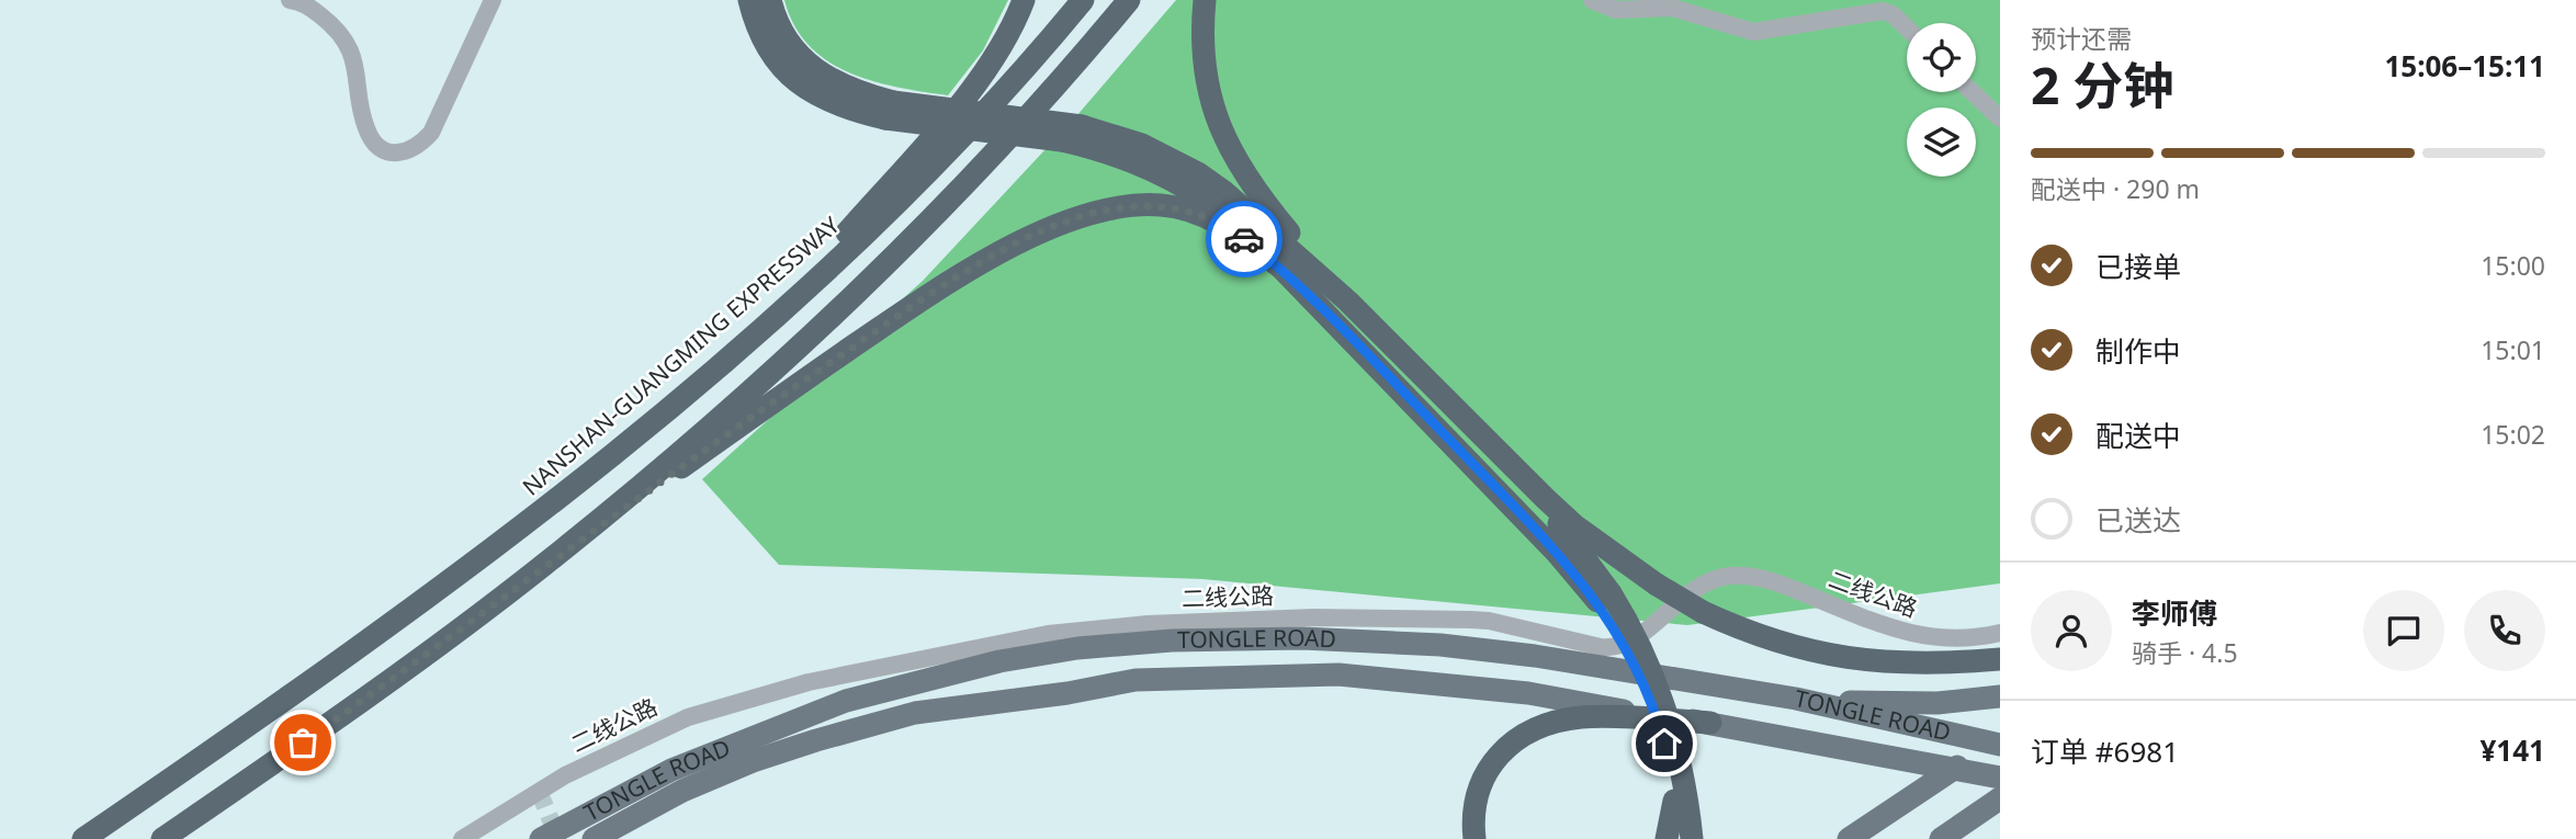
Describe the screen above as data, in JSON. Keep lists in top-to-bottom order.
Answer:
{
  "streets": {
    "highway": ["NANSHAN-GUANGMING EXPRESSWAY"],
    "main road": ["TONGLE ROAD"],
    "street": ["二线公路"]
  },
  "page": {
    "heading": ["2 分钟", "预计还需", "15:06–15:11"],
    "panel": [
      "李师傅",
      "骑手 · 4.5",
      "订单 #6981",
      "¥141"
    ],
    "bar": "配送中 · 290 m",
    "list": [
      ["已接单", "15:00"],
      ["制作中", "15:01"],
      ["配送中", "15:02"],
      "已送达"
    ]
  }
}
